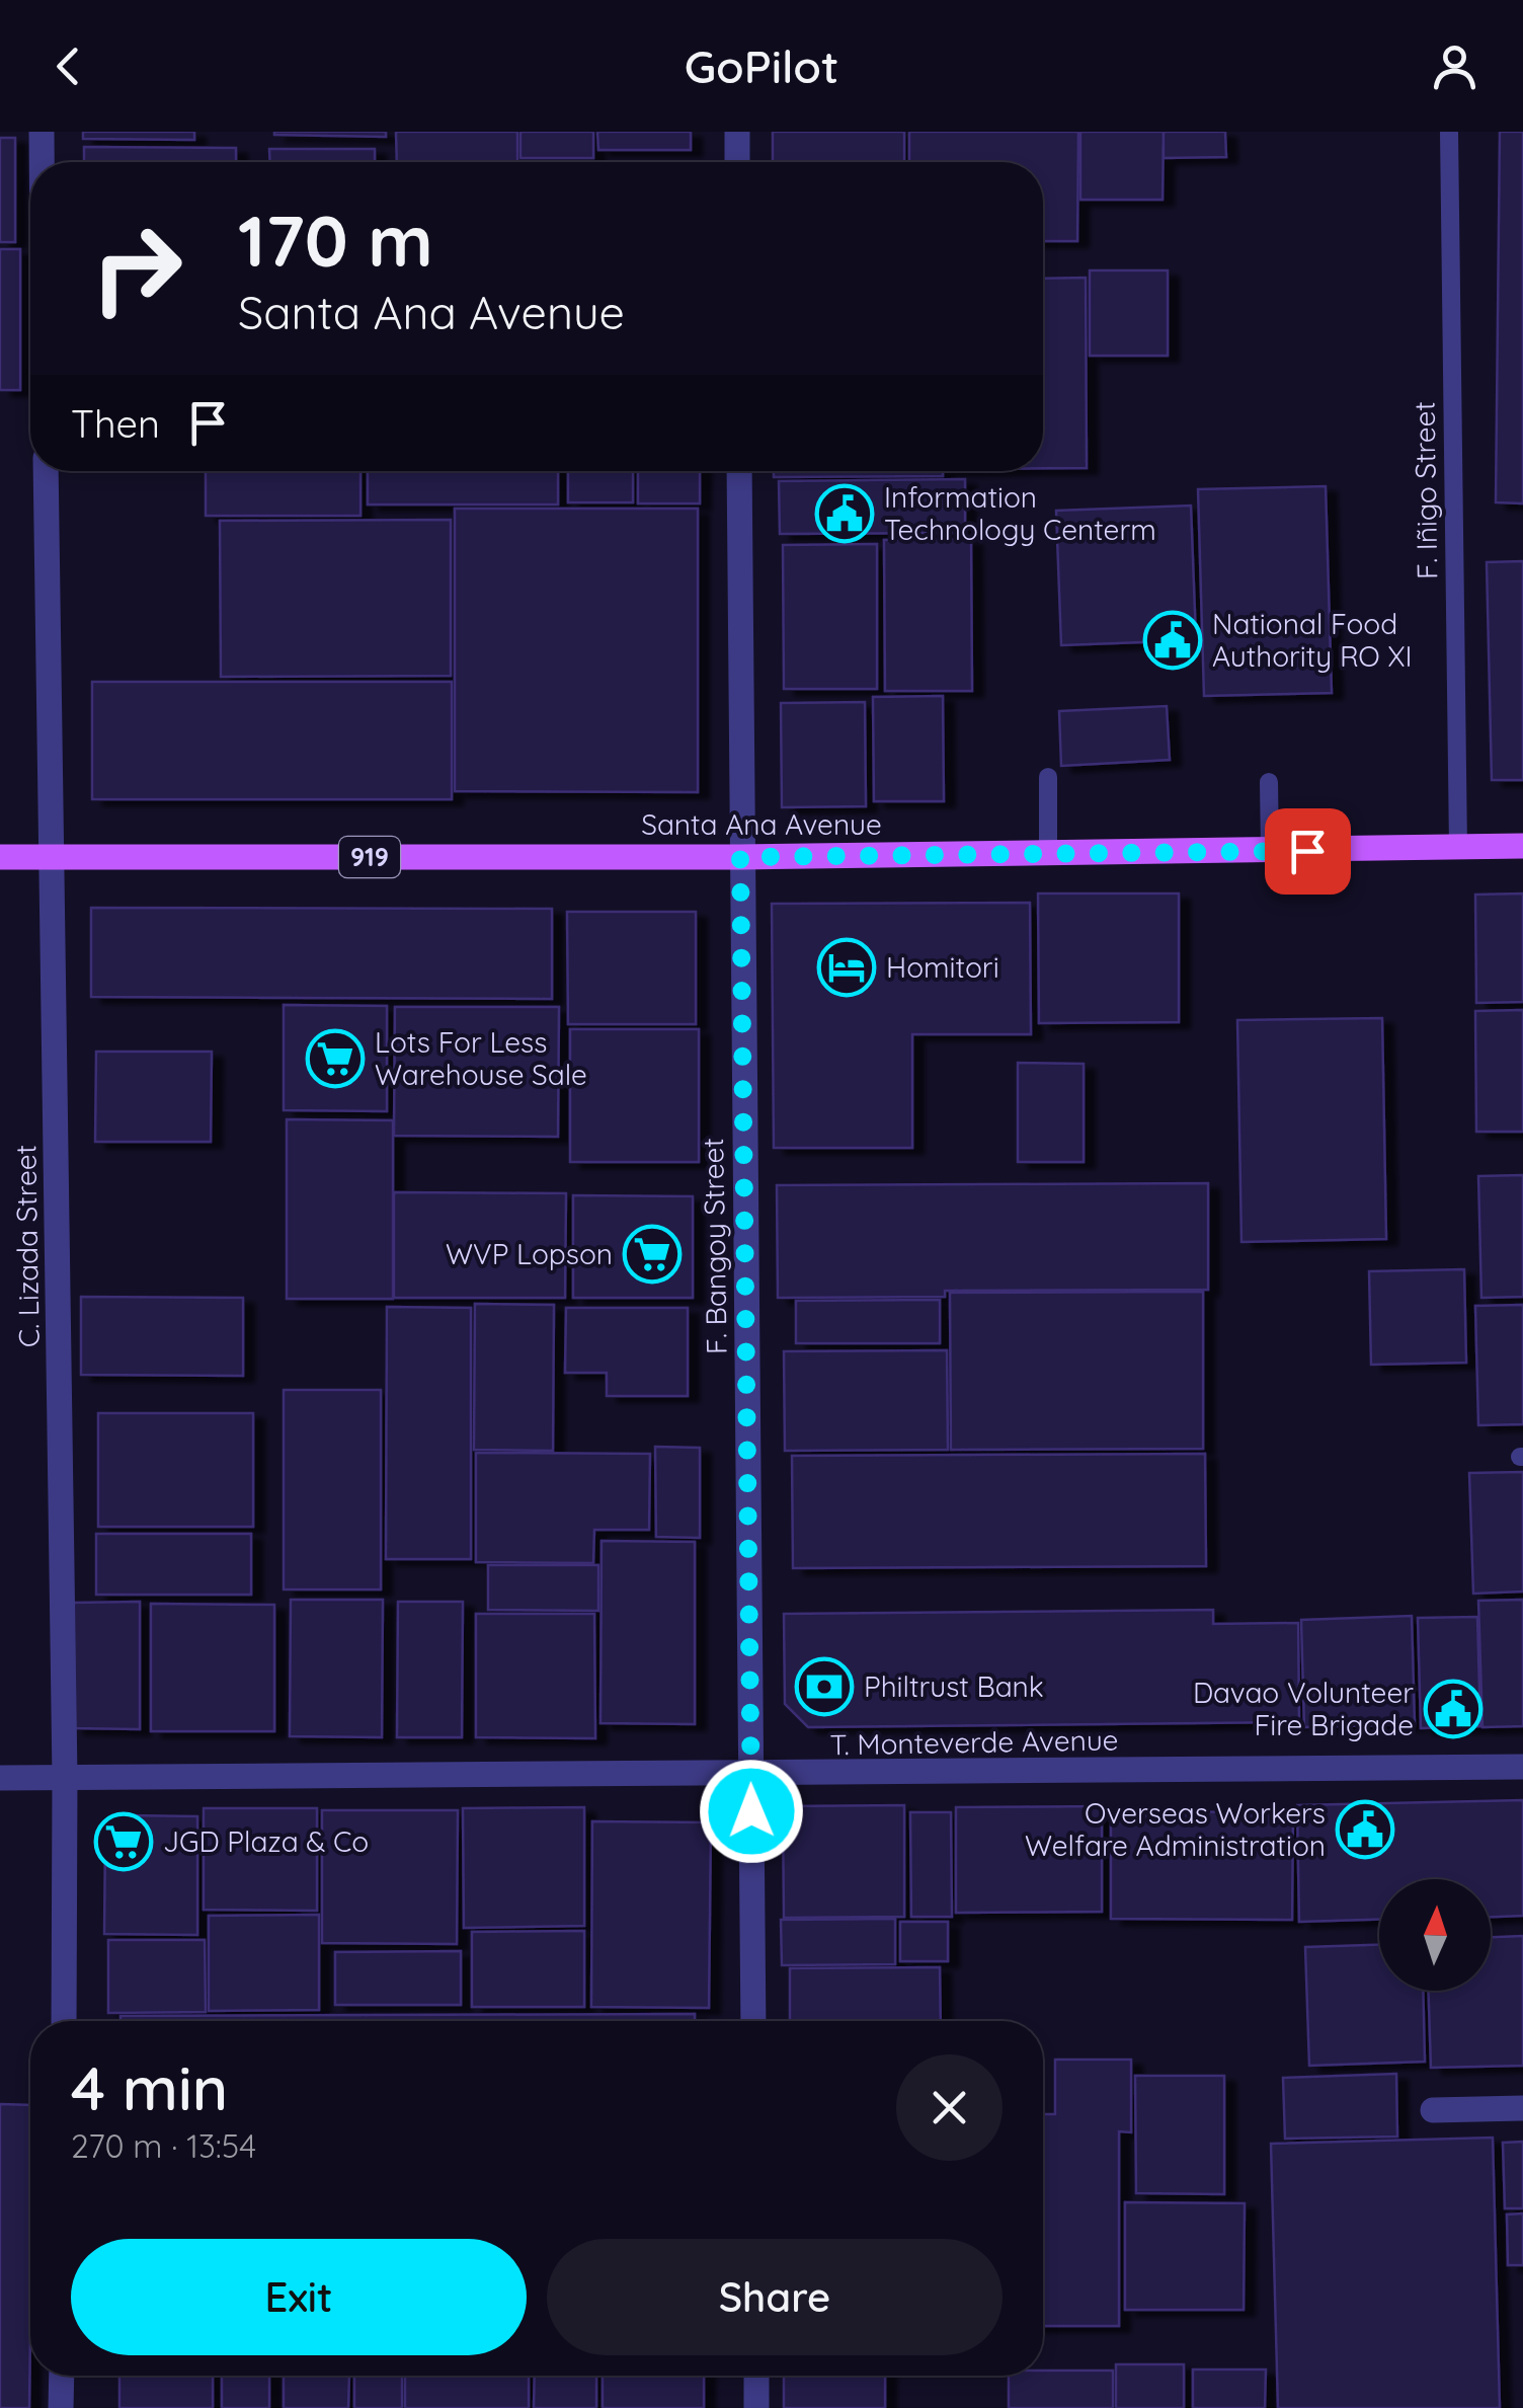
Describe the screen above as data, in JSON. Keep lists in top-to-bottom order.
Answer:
{
  "streets": {
    "main road": ["Santa Ana Avenue", "919"],
    "street": ["C. Lizada Street", "F. Bangoy Street", "T. Monteverde Avenue"],
    "lane": ["F. Iñigo Street"]
  },
  "crossings": [
    ["F. Iñigo Street", "Santa Ana Avenue"],
    ["Santa Ana Avenue", "C. Lizada Street"],
    ["Santa Ana Avenue", "F. Bangoy Street"],
    ["C. Lizada Street", "T. Monteverde Avenue"],
    ["F. Bangoy Street", "T. Monteverde Avenue"]
  ],
  "places": {
    "public building": [
      "Information Technology Centerm",
      "National Food Authority RO XI",
      "Davao Volunteer Fire Brigade",
      "Overseas Workers Welfare Administration"
    ],
    "hotel": ["Homitori"],
    "supermarket": ["Lots For Less Warehouse Sale", "WVP Lopson", "JGD Plaza & Co"],
    "bank": ["Philtrust Bank"]
  },
  "north": "top",
  "page": {
    "header": "GoPilot",
    "turn": ["170 m", "Santa Ana Avenue"],
    "then": "Then",
    "heading": ["4 min", "270 m · 13:54"],
    "buttons": ["Exit", "Share"]
  }
}
